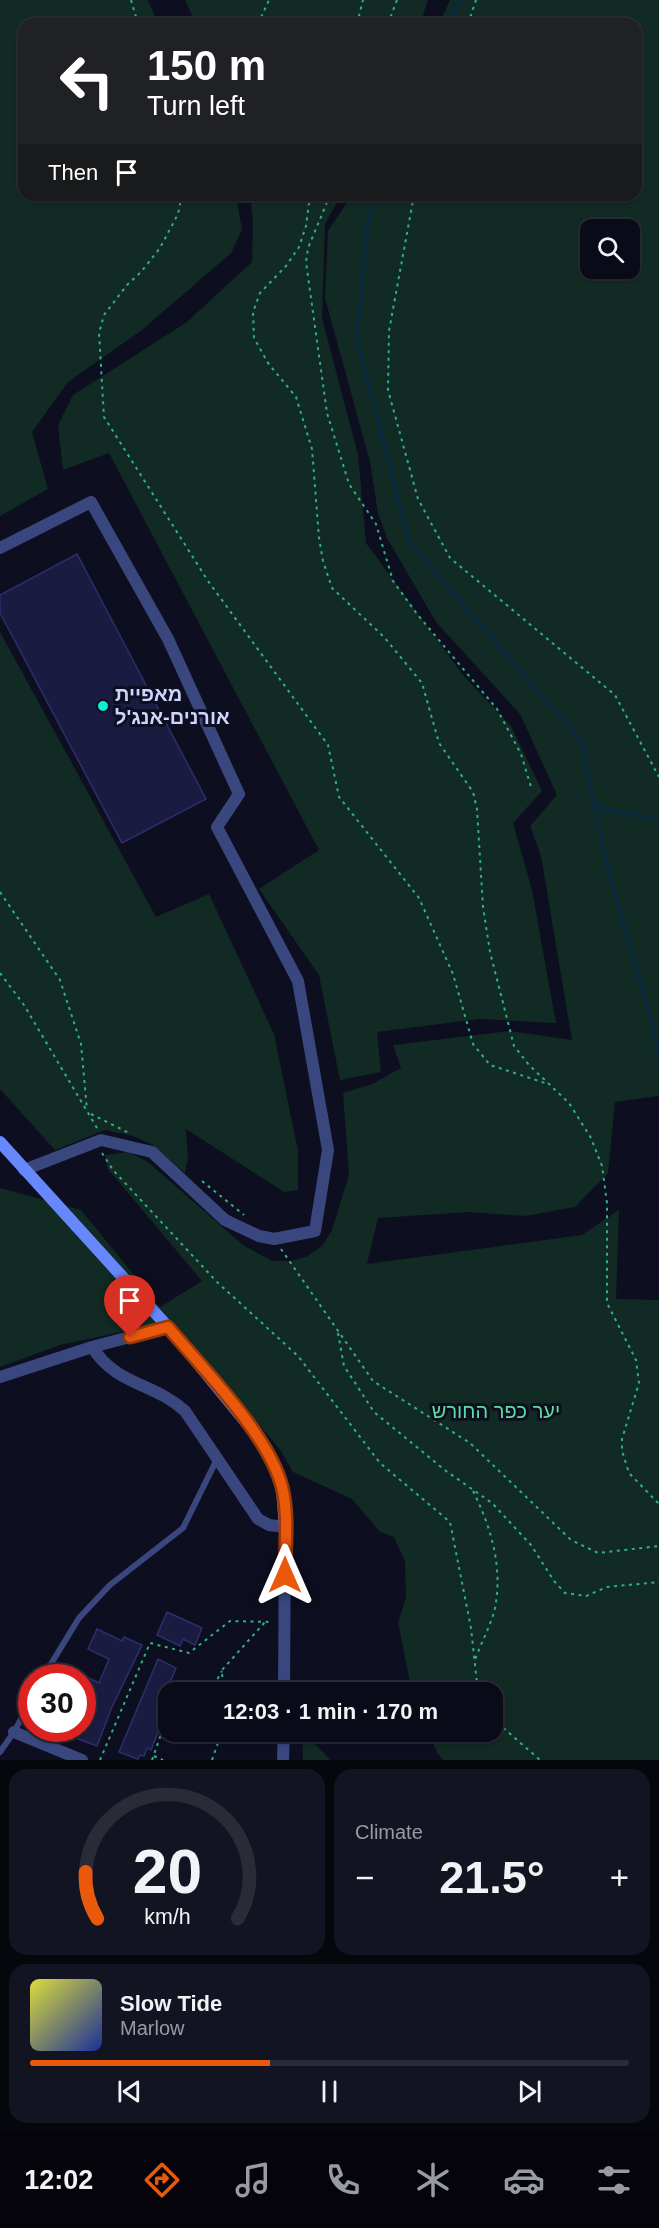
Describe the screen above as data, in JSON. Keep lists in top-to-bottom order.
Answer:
{
  "parks": ["יער כפר החורש"],
  "places": ["מאפיית אורנים-אנג'ל"],
  "page": {
    "turn": ["150 m", "Turn left"],
    "then": "Then",
    "limit": "30",
    "trip": "12:03 · 1 min · 170 m",
    "tile": "Climate",
    "heat": ["−", "21.5°", "+"],
    "song": ["Slow Tide", "Marlow"],
    "tabs": "12:02",
    "gauge": ["20", "km/h"]
  }
}
